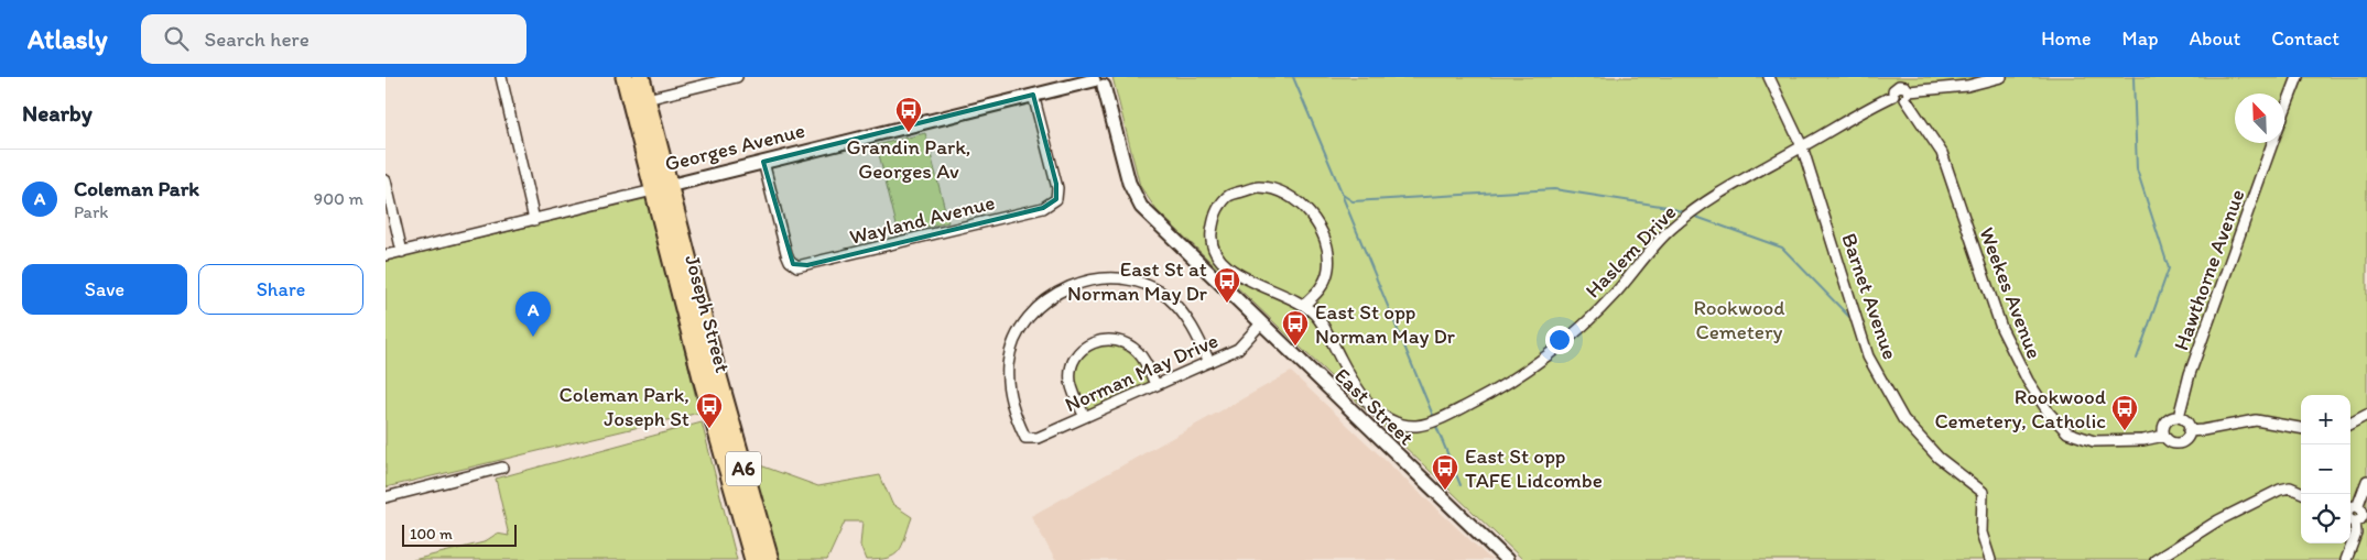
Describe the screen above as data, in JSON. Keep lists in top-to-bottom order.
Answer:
{
  "streets": {
    "highway": ["Joseph Street", "A6"],
    "main road": ["Georges Avenue", "East Street"],
    "street": [
      "Wayland Avenue",
      "Haslem Drive",
      "Hawthorne Avenue",
      "Weekes Avenue",
      "Barnet Avenue",
      "Norman May Drive"
    ]
  },
  "crossings": [
    ["Georges Avenue", "Wayland Avenue"],
    ["Georges Avenue", "Joseph Street"],
    ["Georges Avenue", "East Street"],
    ["Haslem Drive", "Barnet Avenue"],
    ["Hawthorne Avenue", "Weekes Avenue"],
    ["Norman May Drive", "East Street"]
  ],
  "parks": ["Rookwood Cemetery"],
  "places": {
    "bus stop": [
      "Grandin Park, Georges Av",
      "East St at Norman May Dr",
      "East St opp Norman May Dr",
      "Coleman Park, Joseph St",
      "Rookwood Cemetery, Catholic",
      "East St opp TAFE Lidcombe"
    ]
  },
  "scale_bar": "100 m",
  "north": "top left",
  "page": {
    "header": "Atlasly",
    "search": "Search here",
    "nav": [
      "Home",
      "Map",
      "About",
      "Contact"
    ],
    "heading": "Nearby",
    "list": [
      {
        "mark": "A",
        "name": "Coleman Park",
        "note": "Park",
        "value": "900 m"
      }
    ],
    "buttons": ["Save", "Share"],
    "pins": "A",
    "map_buttons": ["+", "−"],
    "scale": "100 m"
  }
}
